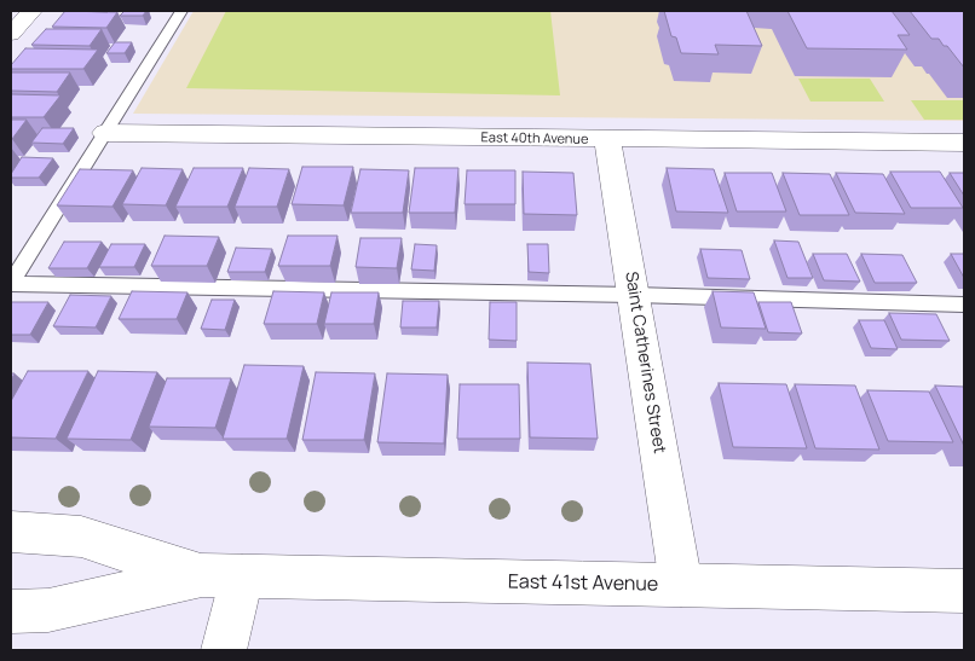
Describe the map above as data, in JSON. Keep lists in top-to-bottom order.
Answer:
{
  "streets": {
    "street": ["East 40th Avenue", "Saint Catherines Street", "East 41st Avenue"]
  },
  "crossings": [
    ["East 40th Avenue", "Saint Catherines Street"],
    ["Saint Catherines Street", "East 41st Avenue"]
  ]
}
